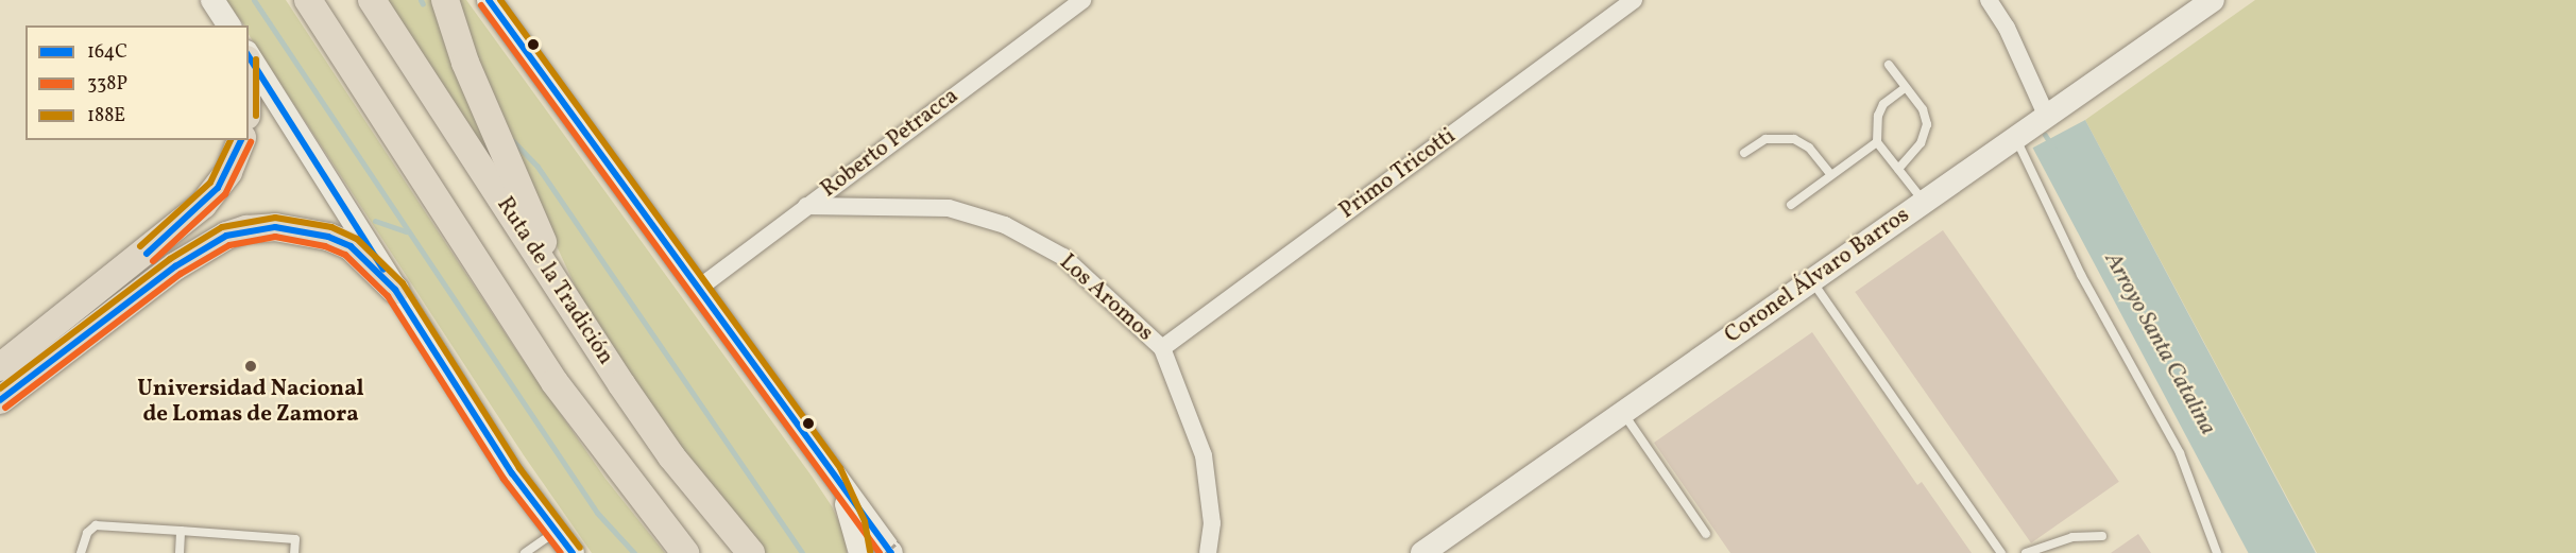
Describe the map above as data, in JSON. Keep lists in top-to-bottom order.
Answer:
{
  "streets": {
    "main road": ["Coronel Álvaro Barros", "Ruta de la Tradición"],
    "street": ["Roberto Petracca", "Primo Tricotti", "Los Aromos"]
  },
  "crossings": [
    ["Roberto Petracca", "Los Aromos"],
    ["Primo Tricotti", "Los Aromos"]
  ],
  "water": ["Arroyo Santa Catalina"],
  "places": ["Universidad Nacional de Lomas de Zamora"],
  "lines": ["transit line 164C", "transit line 188E", "transit line 338P"],
  "legend": ["164C", "338P", "188E"]
}
